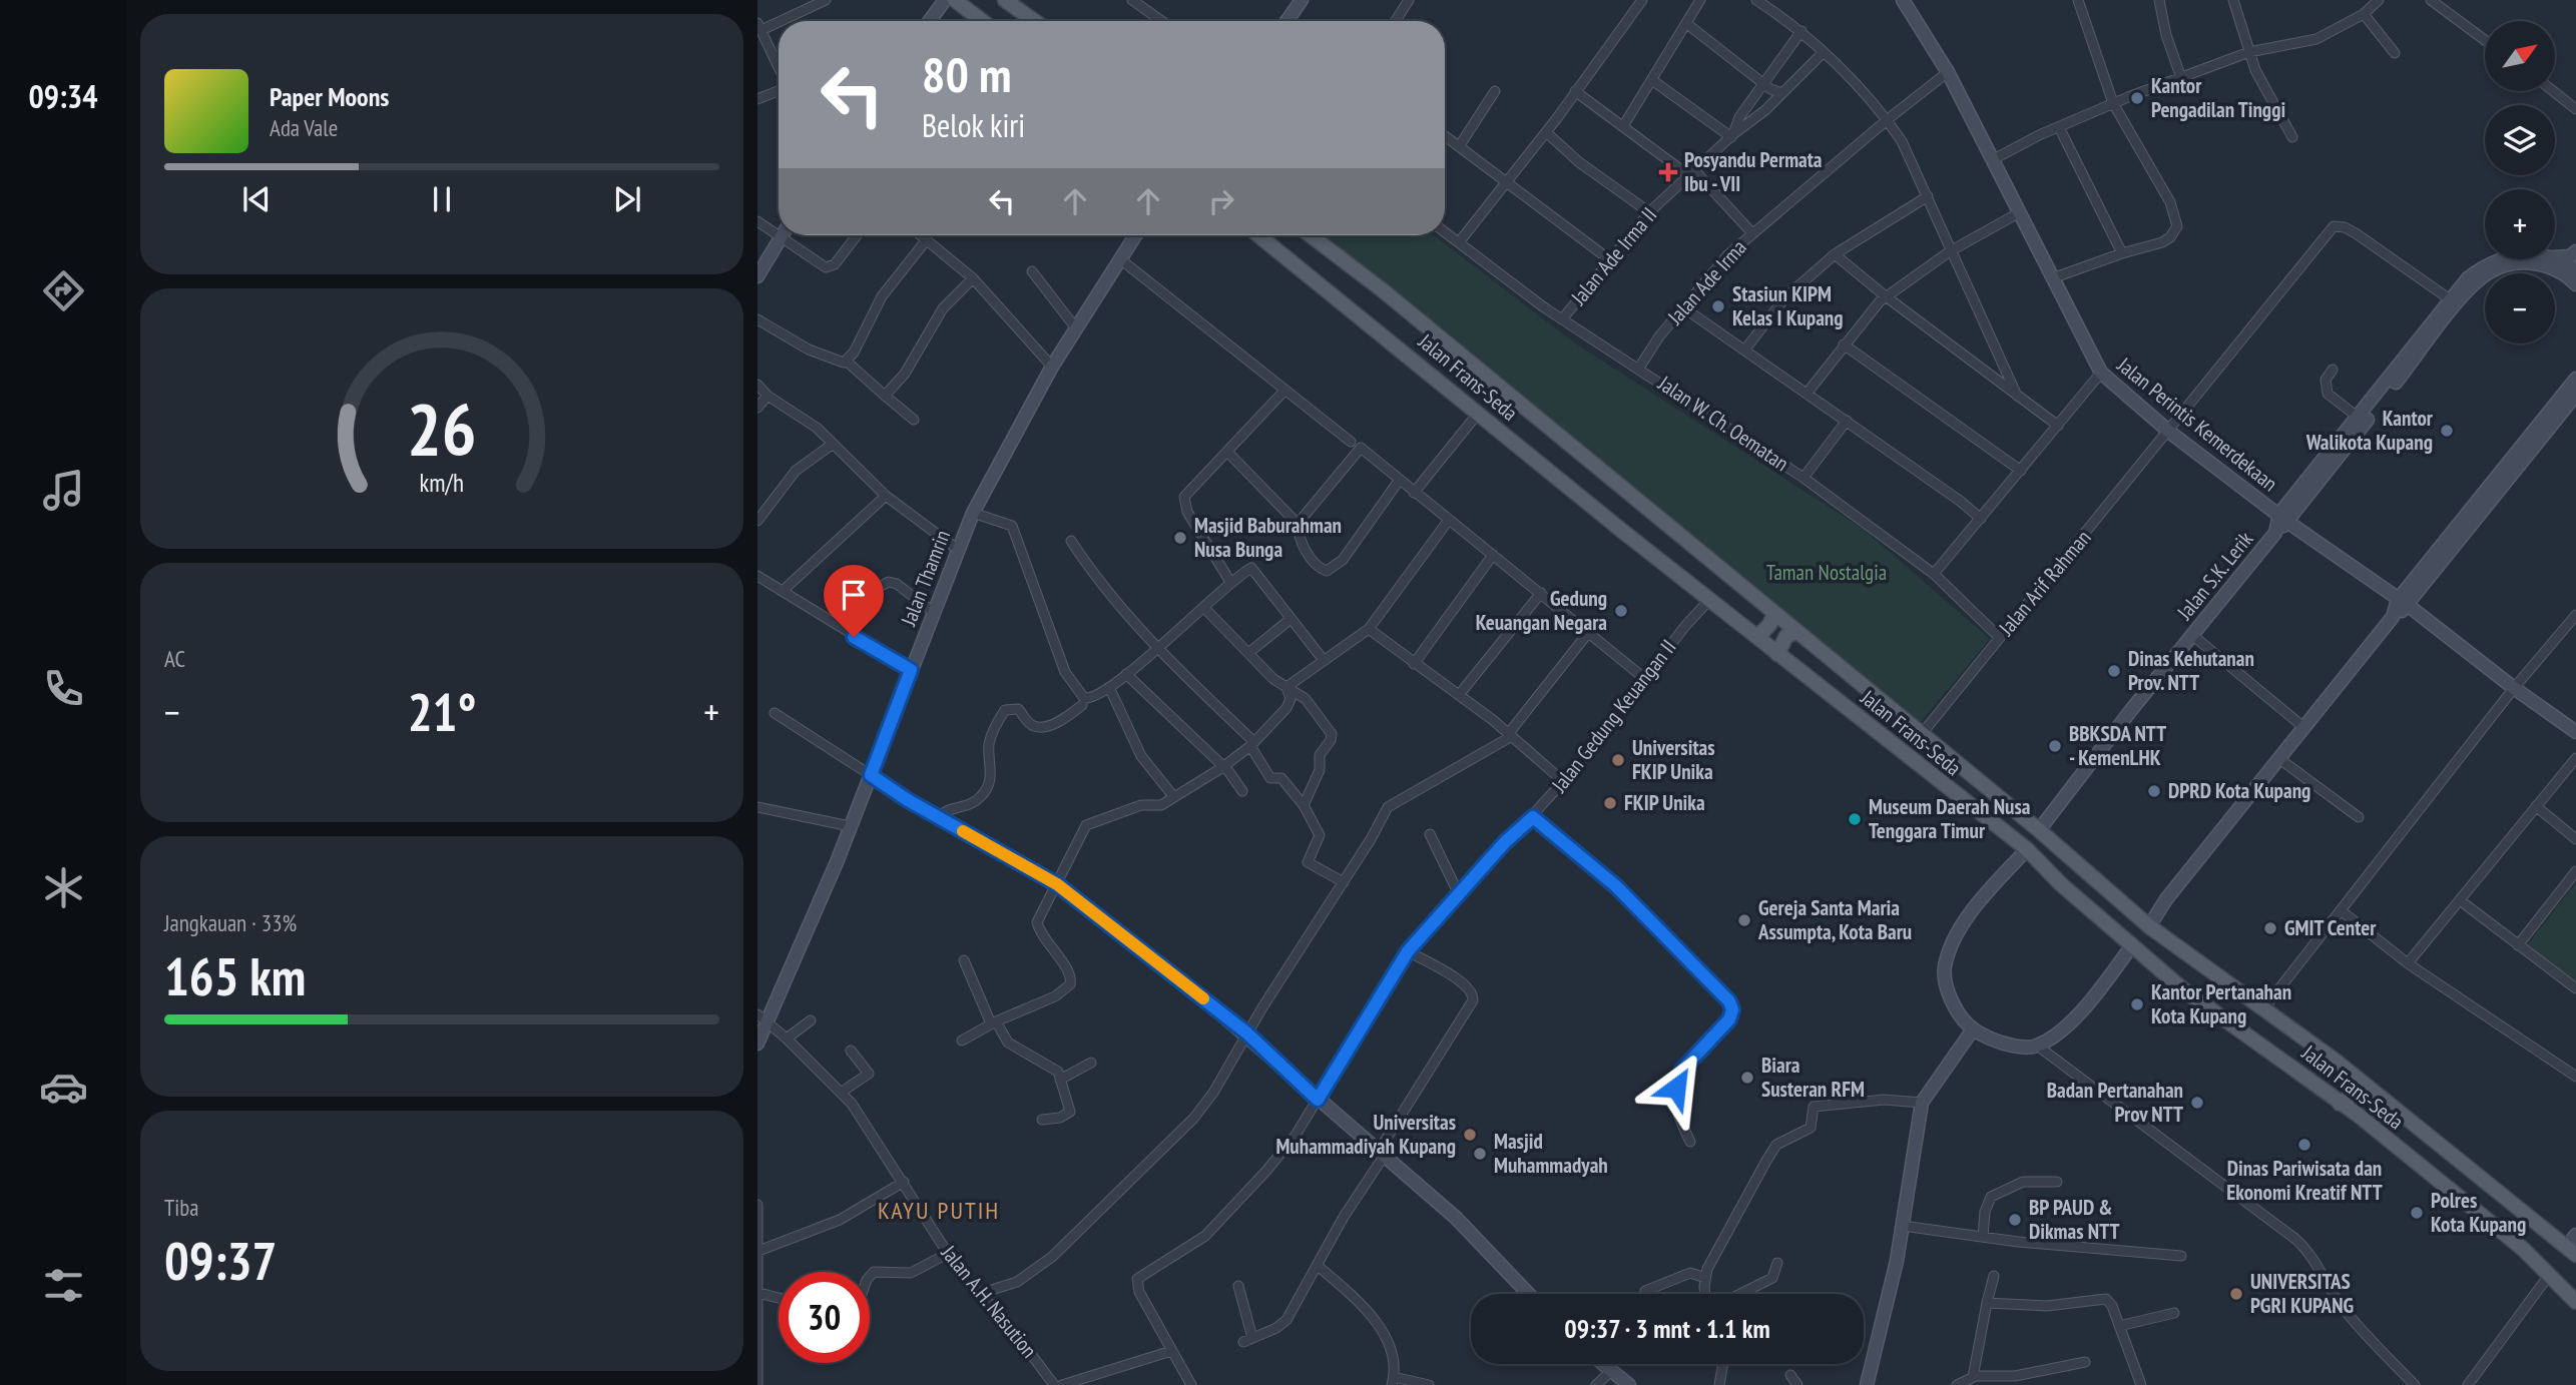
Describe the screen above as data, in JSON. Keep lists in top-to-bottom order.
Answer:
{
  "streets": {
    "main road": [
      "Jalan Frans-Seda",
      "Jalan Perintis Kemerdekaan",
      "Jalan S.K. Lerik",
      "Jalan Thamrin"
    ],
    "street": [
      "Jalan Ade Irma II",
      "Jalan Ade Irma",
      "Jalan W. Ch. Oematan",
      "Jalan Arif Rahman",
      "Jalan Gedung Keuangan II",
      "Jalan A.H. Nasution"
    ]
  },
  "crossings": [
    ["Jalan Ade Irma II", "Jalan W. Ch. Oematan"],
    ["Jalan Ade Irma", "Jalan W. Ch. Oematan"],
    ["Jalan Ade Irma", "Jalan Perintis Kemerdekaan"],
    ["Jalan Frans-Seda", "Jalan S.K. Lerik"],
    ["Jalan Frans-Seda", "Jalan Arif Rahman"],
    ["Jalan Frans-Seda", "Jalan Gedung Keuangan II"],
    ["Jalan W. Ch. Oematan", "Jalan Arif Rahman"],
    ["Jalan Perintis Kemerdekaan", "Jalan S.K. Lerik"],
    ["Jalan Perintis Kemerdekaan", "Jalan Arif Rahman"],
    ["Jalan Thamrin", "Jalan A.H. Nasution"]
  ],
  "districts": ["KAYU PUTIH"],
  "parks": ["Taman Nostalgia"],
  "places": {
    "other": [
      "Kantor Pengadilan Tinggi",
      "Stasiun KIPM Kelas I Kupang",
      "Kantor Walikota Kupang",
      "Masjid Baburahman Nusa Bunga",
      "Gedung Keuangan Negara",
      "Dinas Kehutanan Prov. NTT",
      "BBKSDA NTT - KemenLHK",
      "Universitas FKIP Unika",
      "DPRD Kota Kupang",
      "FKIP Unika",
      "Museum Daerah Nusa Tenggara Timur",
      "Gereja Santa Maria Assumpta, Kota Baru",
      "GMIT Center",
      "Kantor Pertanahan Kota Kupang",
      "Biara Susteran RFM",
      "Badan Pertanahan Prov NTT",
      "Universitas Muhammadiyah Kupang",
      "Dinas Pariwisata dan Ekonomi Kreatif NTT",
      "Masjid Muhammadyah",
      "Polres Kota Kupang",
      "BP PAUD & Dikmas NTT",
      "UNIVERSITAS PGRI KUPANG"
    ],
    "health": ["Posyandu Permata Ibu - VII"]
  },
  "north": "top right",
  "page": {
    "tabs": "09:34",
    "map_buttons": ["+", "−"],
    "turn": ["80 m", "Belok kiri"],
    "song": ["Paper Moons", "Ada Vale"],
    "tile": [
      "AC",
      ["Jangkauan · 33%", "165 km"],
      ["Tiba", "09:37"]
    ],
    "heat": ["−", "21°", "+"],
    "limit": "30",
    "trip": "09:37 · 3 mnt · 1.1 km",
    "gauge": ["26", "km/h"]
  }
}
